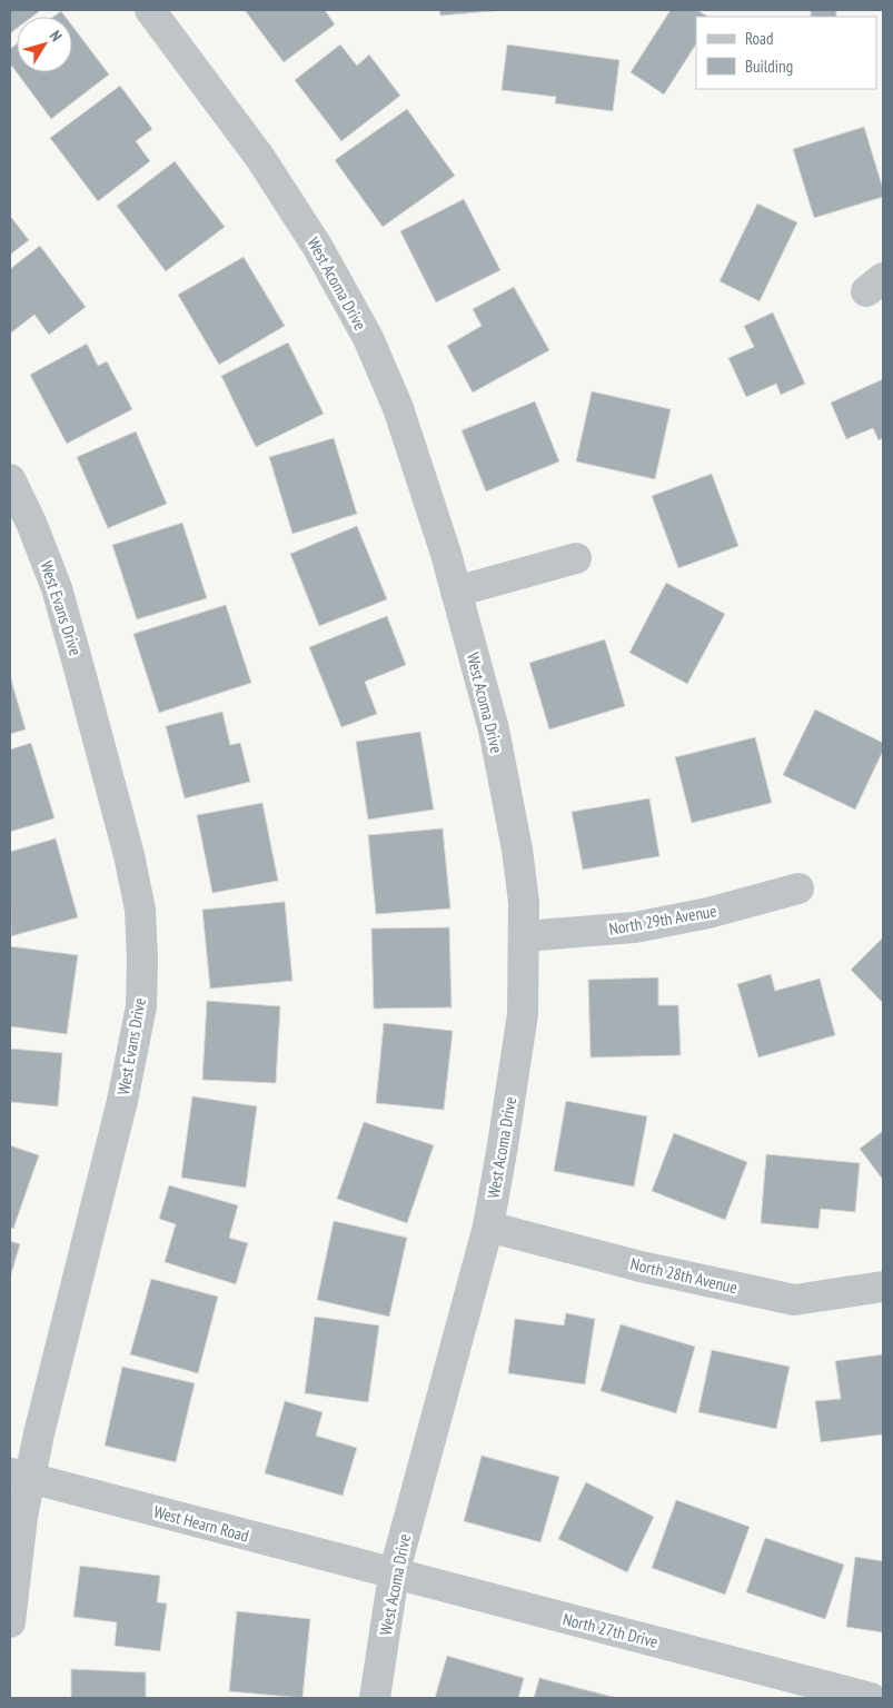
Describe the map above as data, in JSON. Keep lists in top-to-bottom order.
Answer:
{
  "streets": {
    "street": [
      "West Acoma Drive",
      "West Evans Drive",
      "North 29th Avenue",
      "North 28th Avenue",
      "West Hearn Road",
      "North 27th Drive"
    ]
  },
  "crossings": [
    ["West Acoma Drive", "North 29th Avenue"],
    ["West Acoma Drive", "North 28th Avenue"],
    ["West Acoma Drive", "West Hearn Road"],
    ["West Acoma Drive", "North 27th Drive"],
    ["West Evans Drive", "West Hearn Road"],
    ["West Hearn Road", "North 27th Drive"]
  ],
  "legend": ["Road", "Building"],
  "north": "top right"
}
